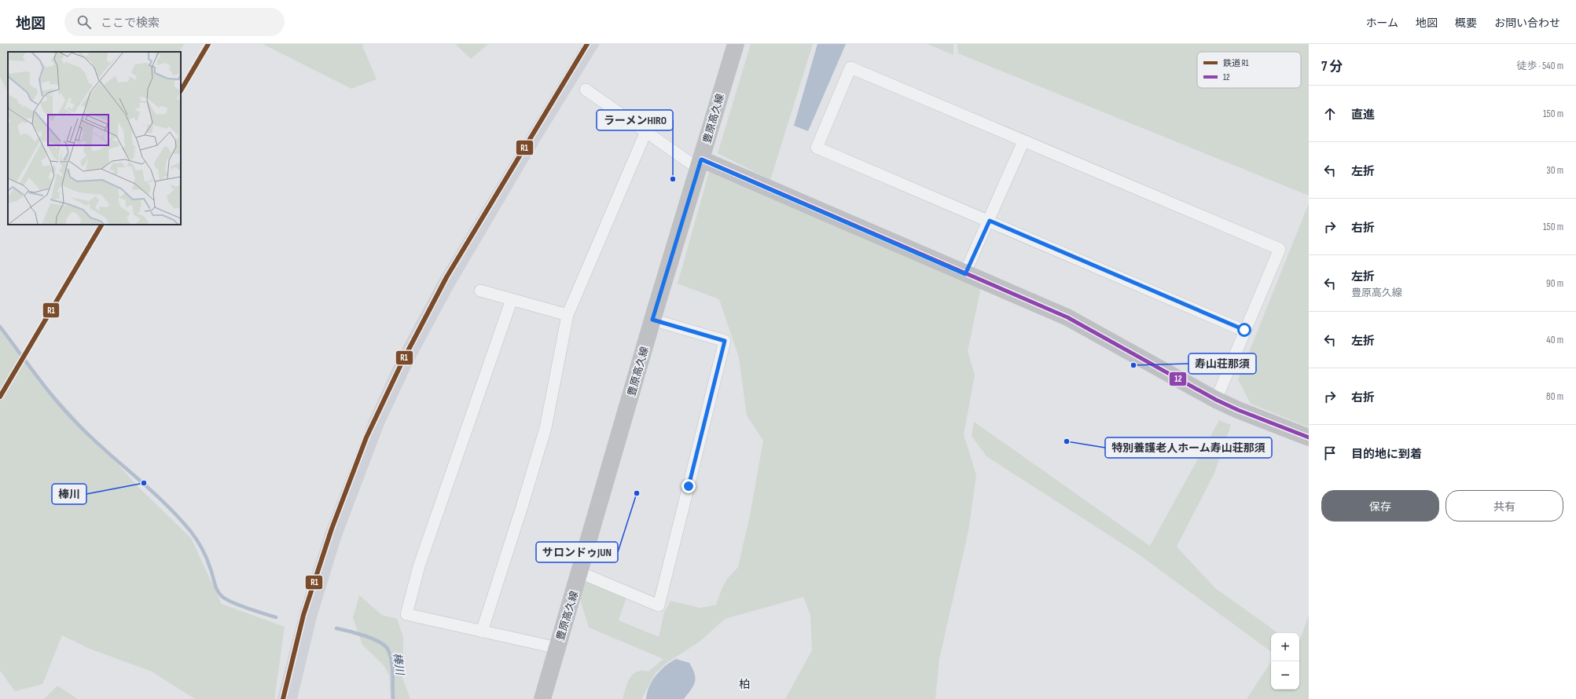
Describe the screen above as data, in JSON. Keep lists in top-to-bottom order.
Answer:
{
  "streets": {
    "main road": ["豊原高久線"]
  },
  "districts": ["柏"],
  "water": ["棒川"],
  "places": [
    "ラーメンHIRO",
    "寿山荘那須",
    "特別養護老人ホーム寿山荘那須",
    "棒川",
    "サロンドゥJUN"
  ],
  "lines": ["rail line R1", "transit line 12"],
  "legend": ["鉄道 R1", "12"],
  "page": {
    "header": "地図",
    "search": "ここで検索",
    "nav": [
      "ホーム",
      "地図",
      "概要",
      "お問い合わせ"
    ],
    "heading": ["7 分", "徒歩 · 540 m"],
    "list": [
      ["直進", "150 m"],
      ["左折", "30 m"],
      ["右折", "150 m"],
      ["左折", "豊原高久線", "90 m"],
      ["左折", "40 m"],
      ["右折", "80 m"],
      "目的地に到着"
    ],
    "buttons": ["保存", "共有"],
    "map_buttons": ["+", "−"]
  }
}
